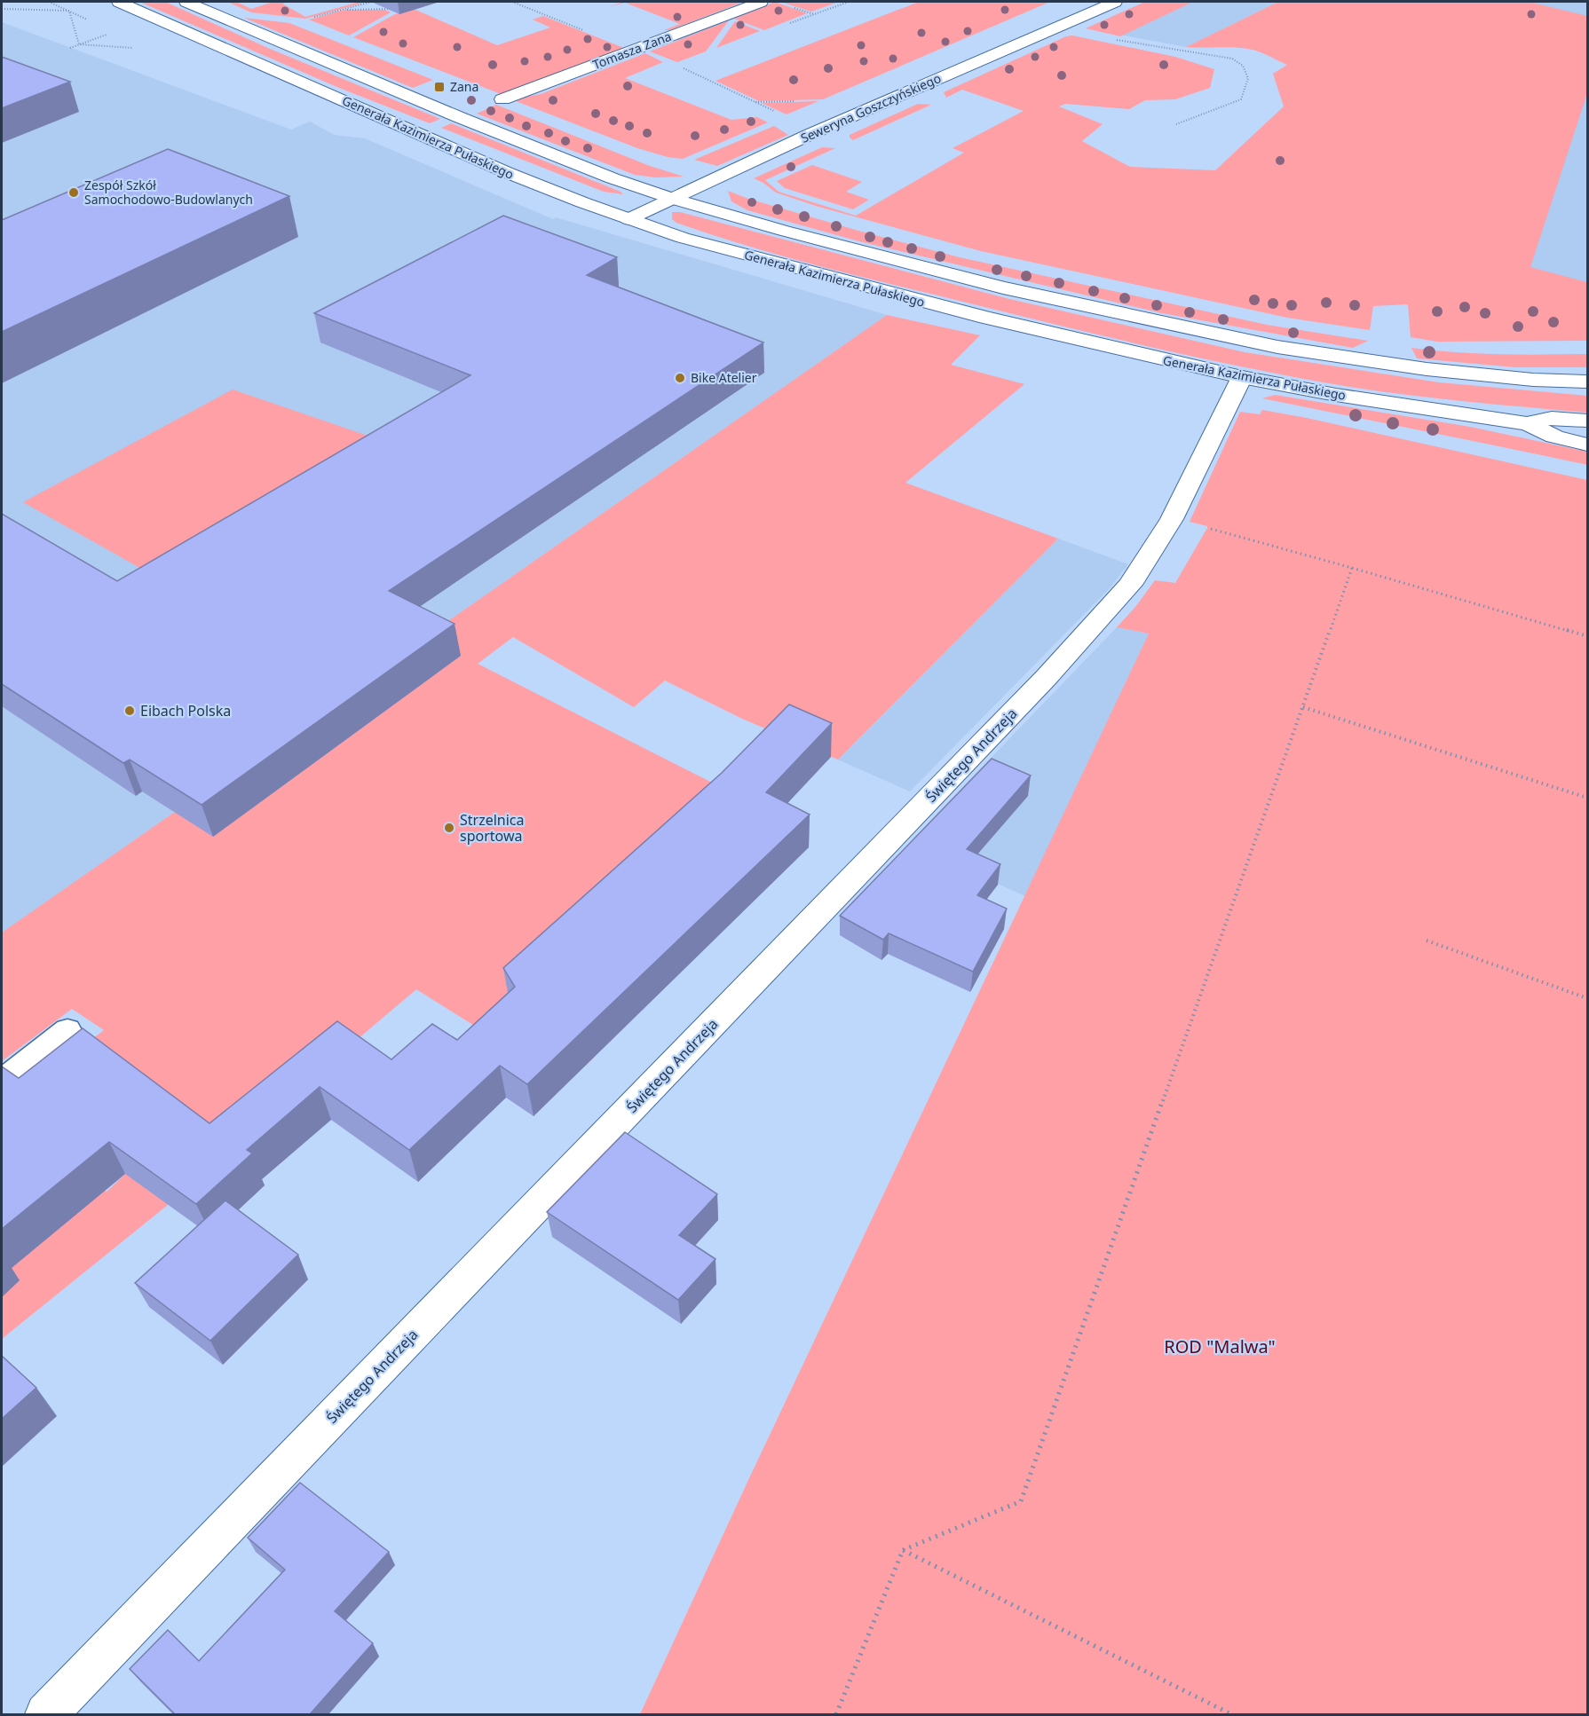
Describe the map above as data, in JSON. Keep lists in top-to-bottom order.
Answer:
{
  "streets": {
    "main road": [
      "Tomasza Zana",
      "Seweryna Goszczyńskiego",
      "Generała Kazimierza Pułaskiego",
      "Świętego Andrzeja"
    ]
  },
  "crossings": [
    ["Seweryna Goszczyńskiego", "Generała Kazimierza Pułaskiego"],
    ["Generała Kazimierza Pułaskiego", "Świętego Andrzeja"]
  ],
  "parks": ["ROD \"Malwa\""],
  "places": {
    "transit": ["Zana"],
    "other": [
      "Zespół Szkół Samochodowo-Budowlanych",
      "Bike Atelier",
      "Eibach Polska",
      "Strzelnica sportowa"
    ]
  }
}
